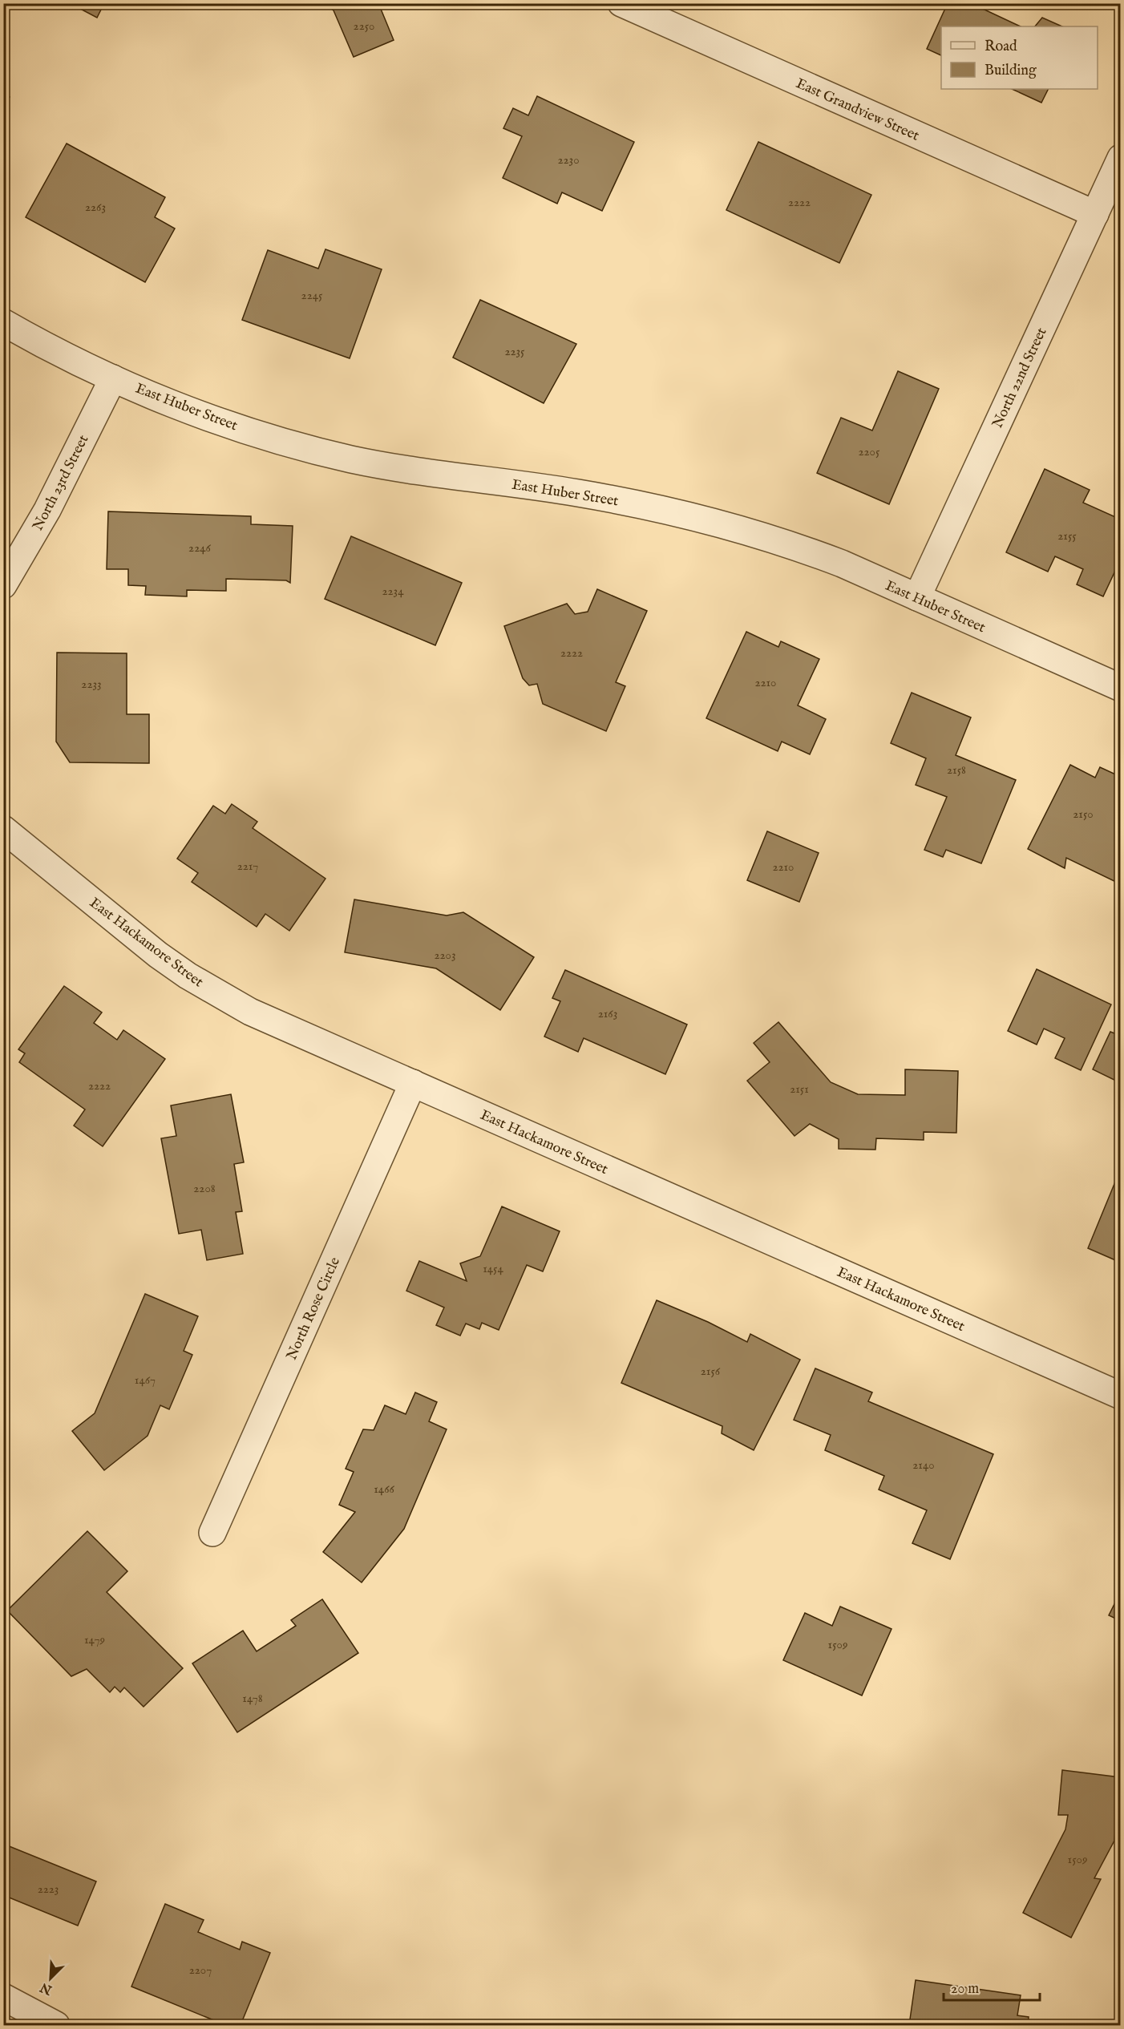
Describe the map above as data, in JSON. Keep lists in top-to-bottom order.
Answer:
{
  "streets": {
    "street": [
      "East Grandview Street",
      "North 22nd Street",
      "East Huber Street",
      "North 23rd Street",
      "East Hackamore Street",
      "North Rose Circle"
    ]
  },
  "crossings": [
    ["East Grandview Street", "North 22nd Street"],
    ["North 22nd Street", "East Huber Street"],
    ["East Huber Street", "North 23rd Street"],
    ["East Hackamore Street", "North Rose Circle"]
  ],
  "house_numbers": [
    "2250",
    "2230",
    "2222",
    "2263",
    "2245",
    "2235",
    "2205",
    "2155",
    "2246",
    "2234",
    "2222",
    "2210",
    "2233",
    "2158",
    "2150",
    "2217",
    "2210",
    "2203",
    "2163",
    "2222",
    "2151",
    "2208",
    "1454",
    "2156",
    "1467",
    "2140",
    "1466",
    "1479",
    "1509",
    "1478",
    "1509",
    "2223",
    "2207"
  ],
  "legend": ["Road", "Building"],
  "scale_bar": "20 m",
  "north": "bottom left"
}
